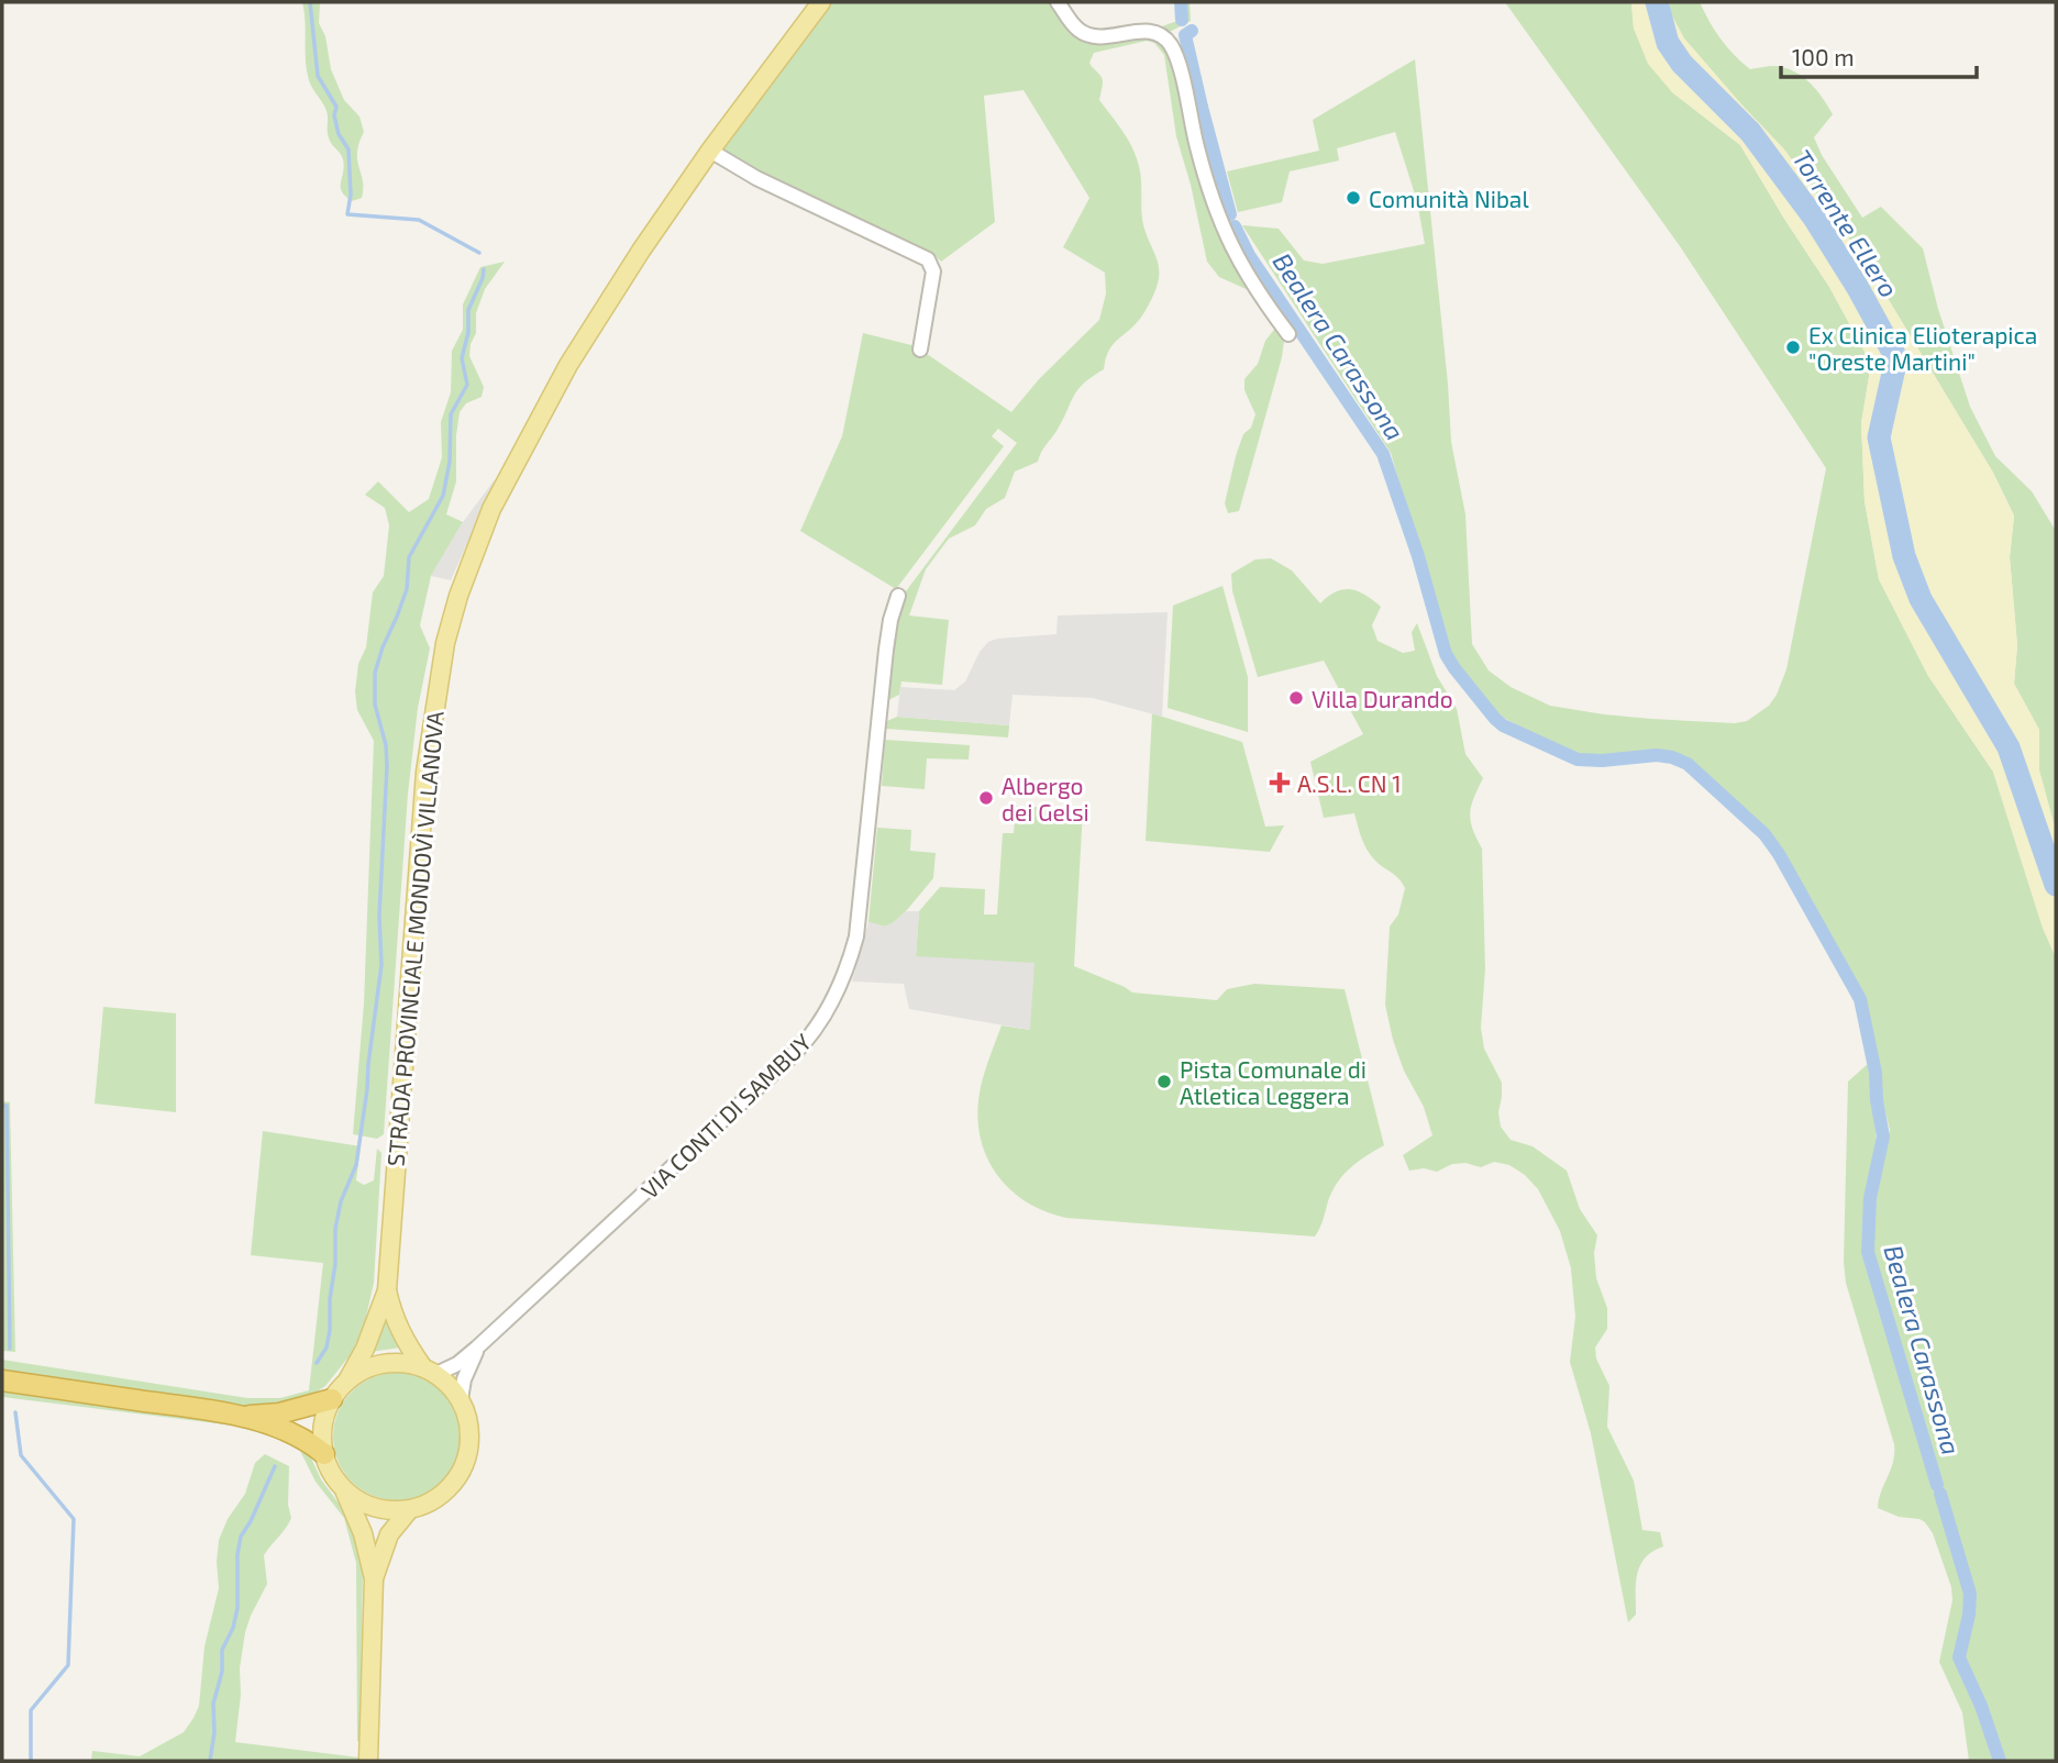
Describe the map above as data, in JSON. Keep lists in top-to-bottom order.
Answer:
{
  "streets": {
    "main road": ["STRADA PROVINCIALE MONDOVÌ VILLANOVA"],
    "street": ["VIA CONTI DI SAMBUY"]
  },
  "crossings": [
    ["STRADA PROVINCIALE MONDOVÌ VILLANOVA", "VIA CONTI DI SAMBUY"]
  ],
  "water": ["Torrente Ellero", "Bealera Carassona"],
  "places": {
    "other": [
      "Comunità Nibal",
      "Ex Clinica Elioterapica \"Oreste Martini\"",
      "Villa Durando",
      "Albergo dei Gelsi",
      "Pista Comunale di Atletica Leggera"
    ],
    "health": ["A.S.L. CN 1"]
  },
  "scale_bar": "100 m"
}
